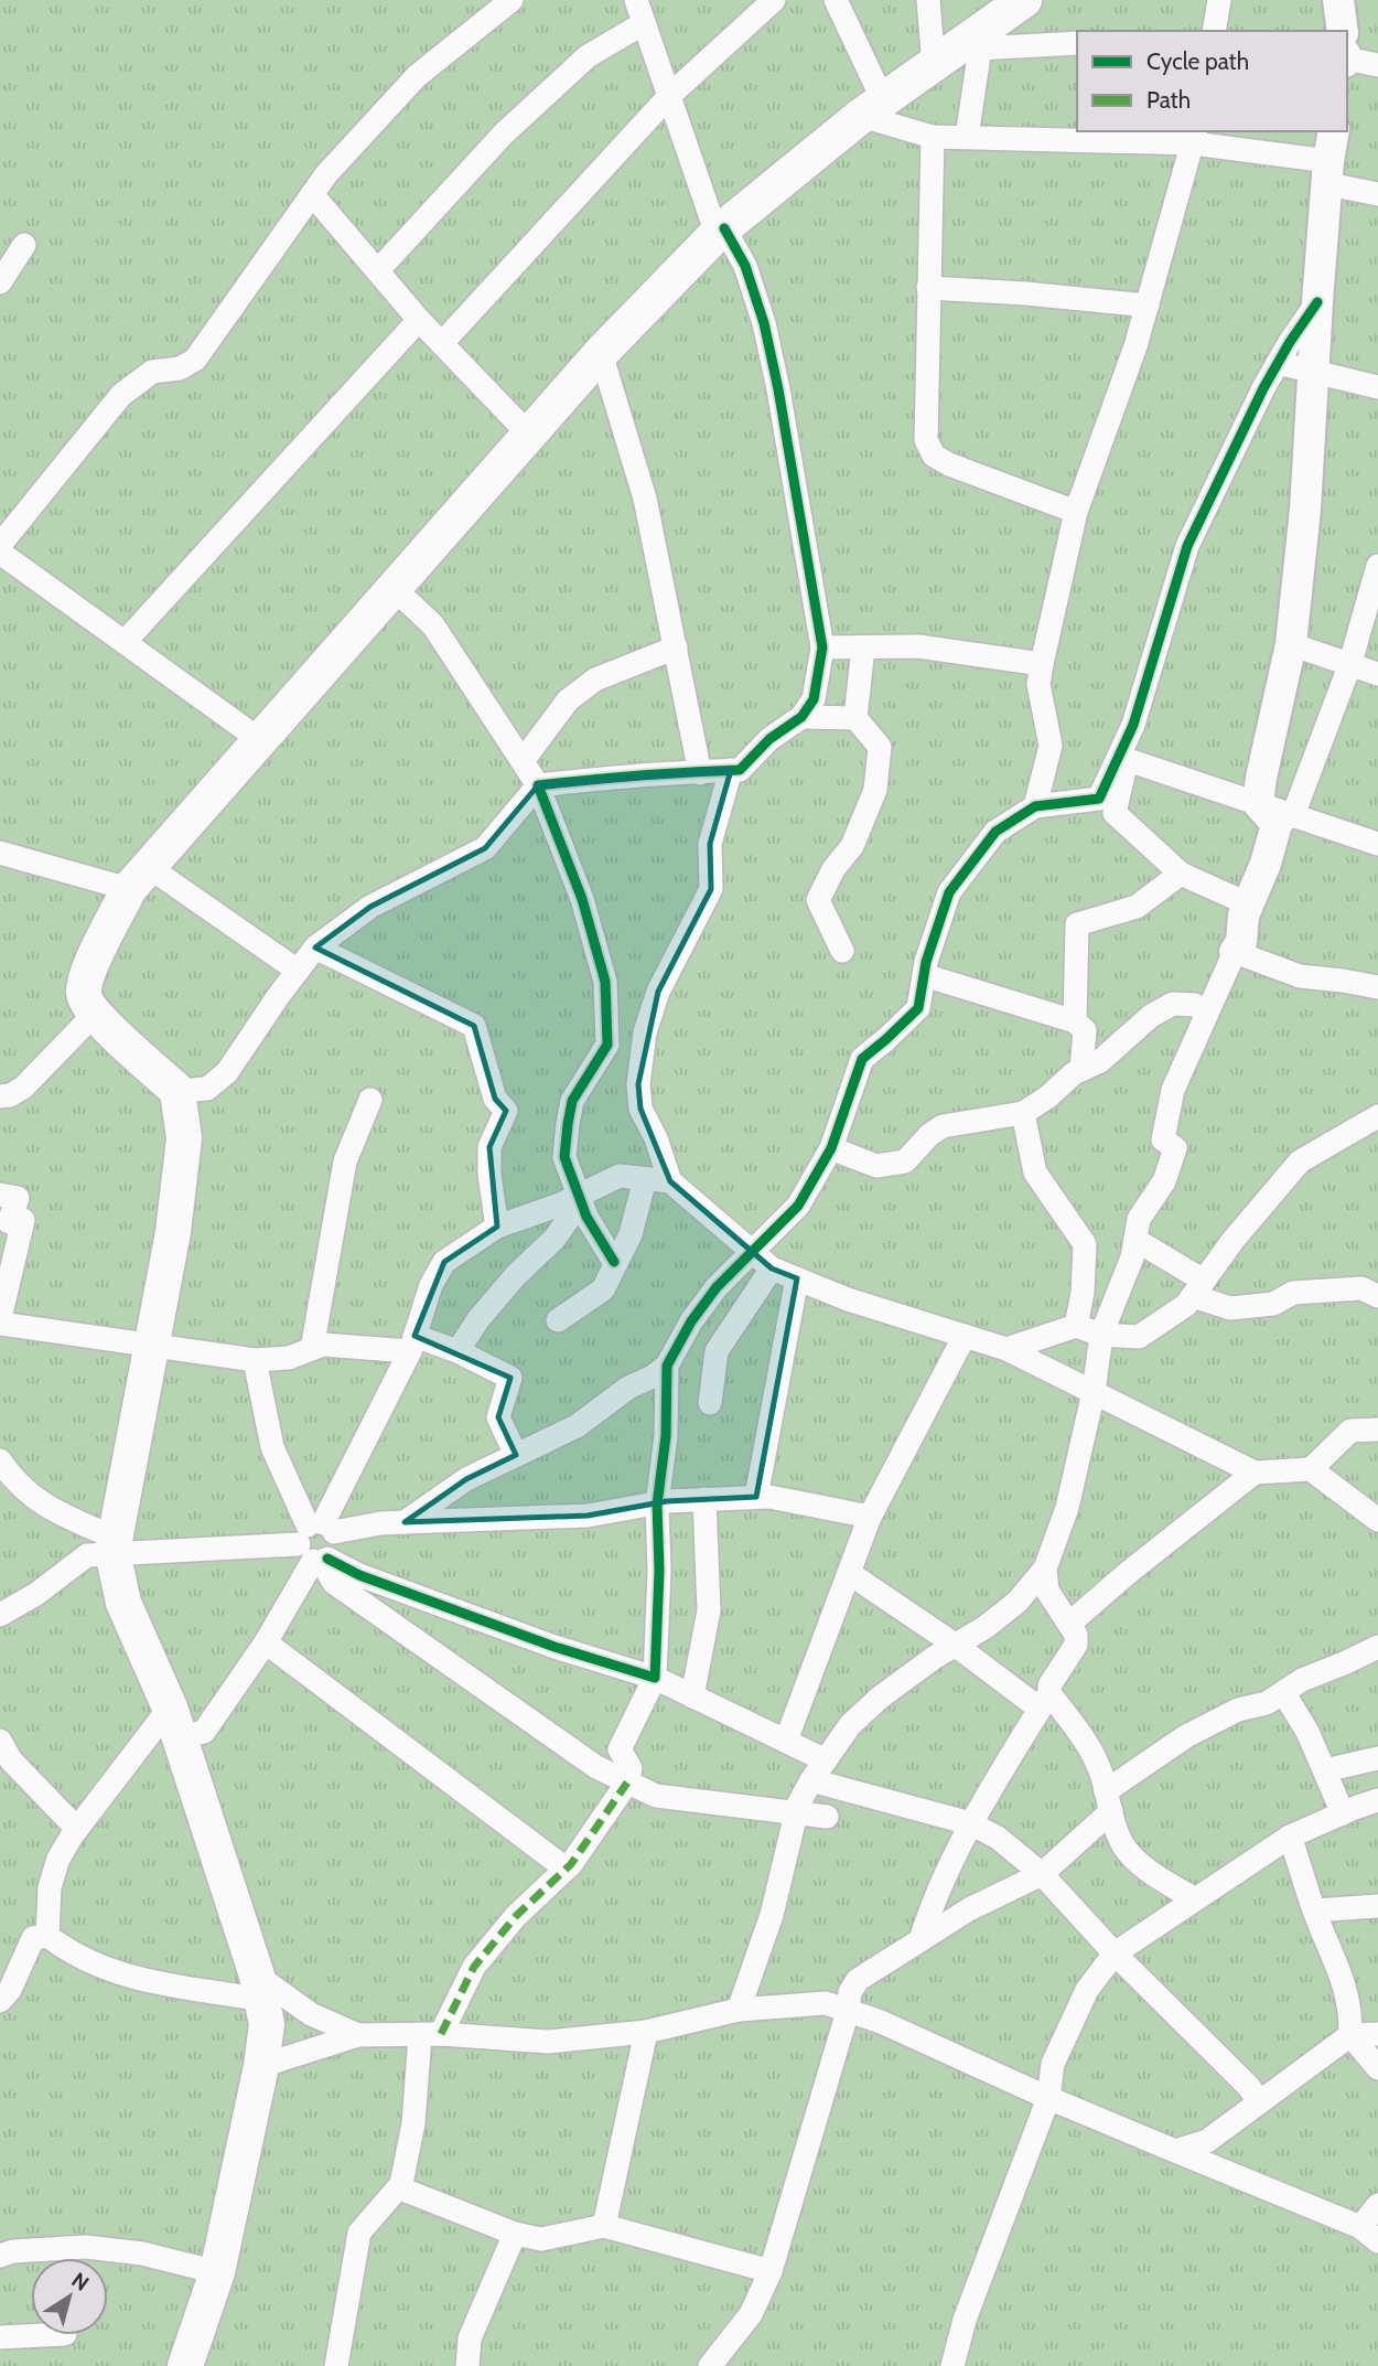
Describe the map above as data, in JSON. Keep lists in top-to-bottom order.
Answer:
{
  "legend": ["Cycle path", "Path"],
  "north": "top right"
}
